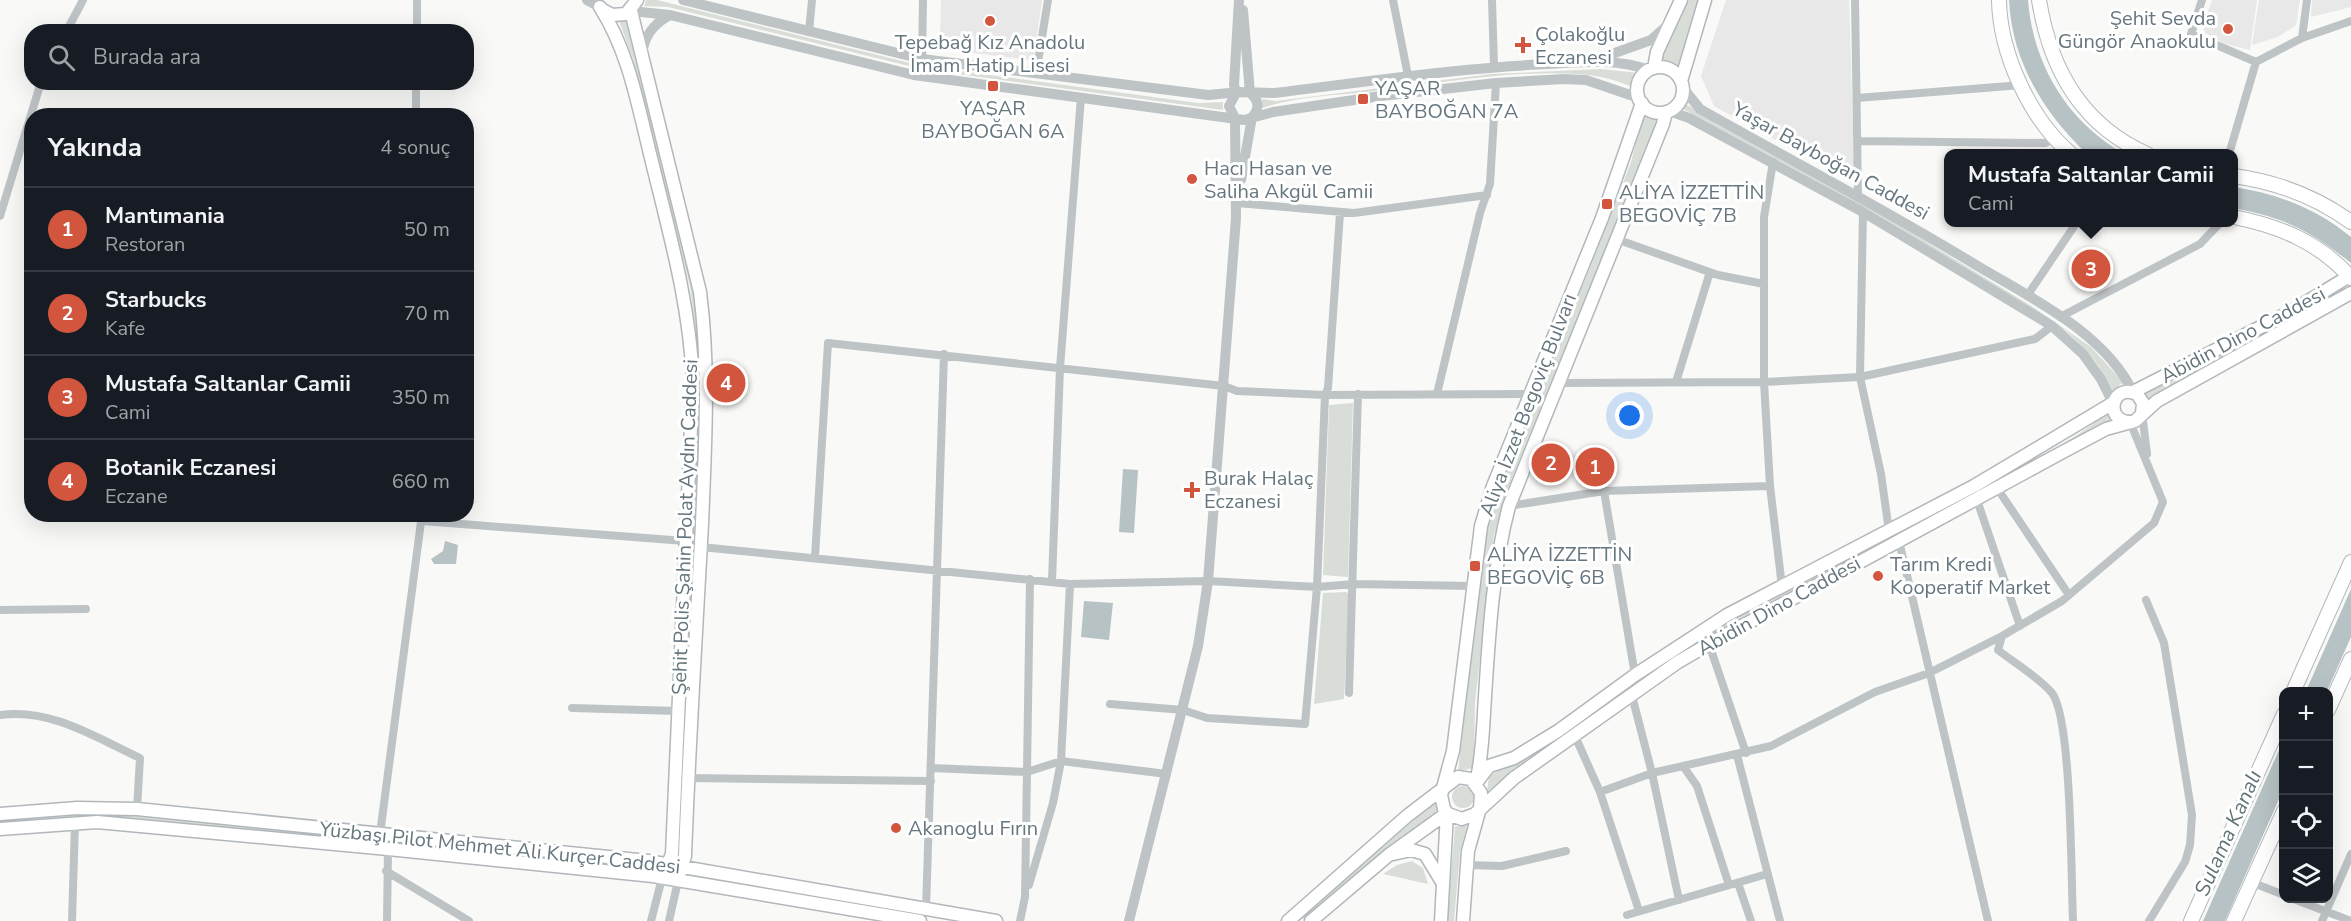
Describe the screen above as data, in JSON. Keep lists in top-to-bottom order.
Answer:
{
  "streets": {
    "main road": [
      "Abidin Dino Caddesi",
      "Aliya İzzet Begoviç Bulvarı",
      "Şehit Polis Şahin Polat Aydın Caddesi",
      "Yüzbaşı Pilot Mehmet Ali Kurçer Caddesi"
    ],
    "street": ["Yaşar Bayboğan Caddesi"]
  },
  "crossings": [
    ["Yaşar Bayboğan Caddesi", "Abidin Dino Caddesi"],
    ["Yaşar Bayboğan Caddesi", "Aliya İzzet Begoviç Bulvarı"],
    ["Abidin Dino Caddesi", "Aliya İzzet Begoviç Bulvarı"],
    ["Şehit Polis Şahin Polat Aydın Caddesi", "Yüzbaşı Pilot Mehmet Ali Kurçer Caddesi"]
  ],
  "water": ["Sulama Kanalı"],
  "places": {
    "other": [
      "Tepebağ Kız Anadolu İmam Hatip Lisesi",
      "Şehit Sevda Güngör Anaokulu",
      "Hacı Hasan ve Saliha Akgül Camii",
      "Tarım Kredi Kooperatif Market",
      "Akanoglu Fırın"
    ],
    "health": ["Çolakoğlu Eczanesi", "Burak Halaç Eczanesi"],
    "transit": [
      "YAŞAR BAYBOĞAN 6A",
      "YAŞAR BAYBOĞAN 7A",
      "ALİYA İZZETTİN BEGOVİÇ 7B",
      "ALİYA İZZETTİN BEGOVİÇ 6B"
    ]
  },
  "page": {
    "search": "Burada ara",
    "heading": ["Yakında", "4 sonuç"],
    "popup": ["Mustafa Saltanlar Camii", "Cami"],
    "list": [
      {
        "mark": "1",
        "name": "Mantımania",
        "note": "Restoran",
        "value": "50 m"
      },
      {
        "mark": "2",
        "name": "Starbucks",
        "note": "Kafe",
        "value": "70 m"
      },
      {
        "mark": "3",
        "name": "Mustafa Saltanlar Camii",
        "note": "Cami",
        "value": "350 m"
      },
      {
        "mark": "4",
        "name": "Botanik Eczanesi",
        "note": "Eczane",
        "value": "660 m"
      }
    ],
    "pins": [
      "3",
      "4",
      "2",
      "1"
    ],
    "map_buttons": ["+", "−"]
  }
}
